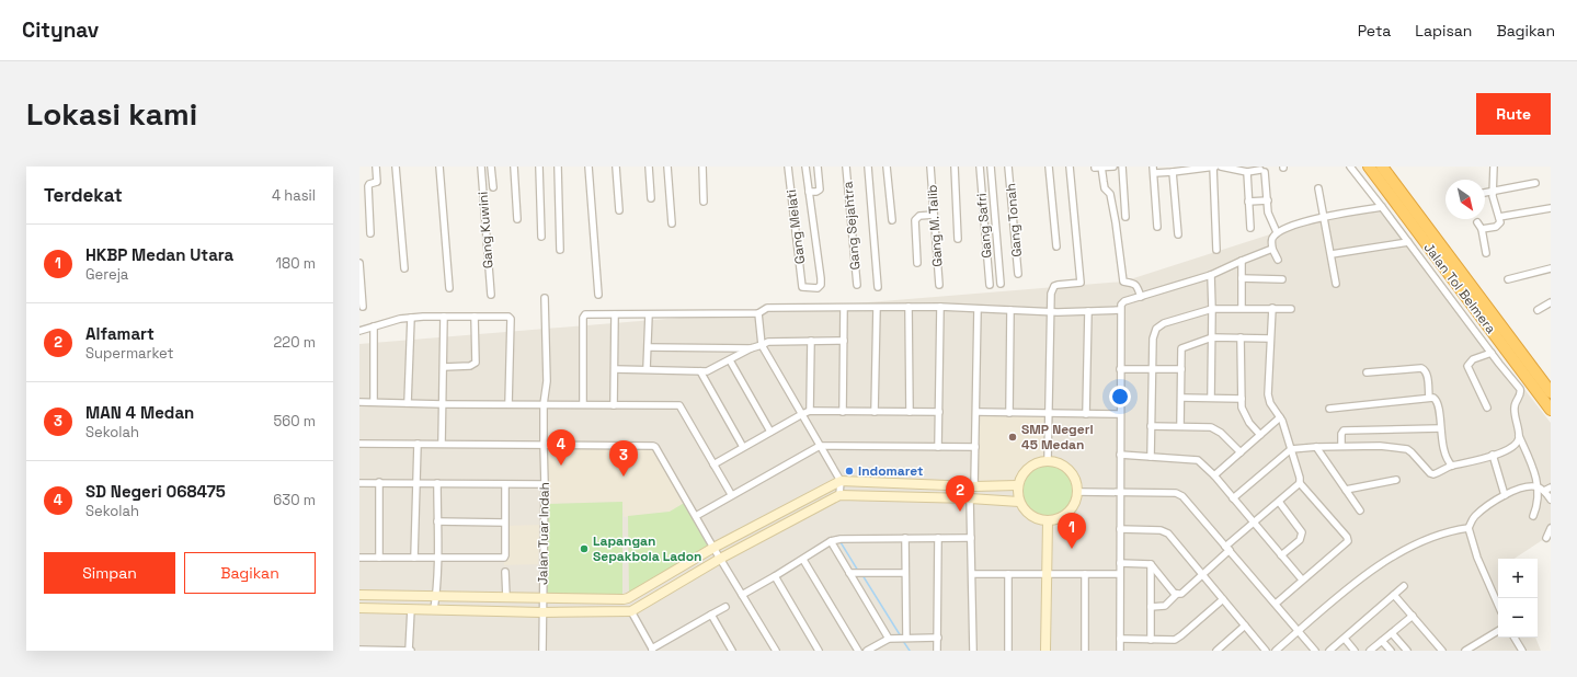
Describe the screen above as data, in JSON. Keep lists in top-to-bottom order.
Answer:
{
  "streets": {
    "highway": ["Jalan Tol Belmera"],
    "street": [
      "Gang Tonah",
      "Gang Sejahtra",
      "Gang M. Talib",
      "Gang Safri",
      "Gang Melati",
      "Gang Kuwini",
      "Jalan Tuar Indah"
    ]
  },
  "places": ["SMP Negeri 45 Medan", "Indomaret", "Lapangan Sepakbola Ladon"],
  "north": "bottom right",
  "page": {
    "header": "Citynav",
    "nav": ["Peta", "Lapisan", "Bagikan"],
    "buttons": [
      "Rute",
      ["Simpan", "Bagikan"]
    ],
    "title": "Lokasi kami",
    "heading": ["Terdekat", "4 hasil"],
    "list": [
      {
        "mark": "1",
        "name": "HKBP Medan Utara",
        "note": "Gereja",
        "value": "180 m"
      },
      {
        "mark": "2",
        "name": "Alfamart",
        "note": "Supermarket",
        "value": "220 m"
      },
      {
        "mark": "3",
        "name": "MAN 4 Medan",
        "note": "Sekolah",
        "value": "560 m"
      },
      {
        "mark": "4",
        "name": "SD Negeri 068475",
        "note": "Sekolah",
        "value": "630 m"
      }
    ],
    "pins": [
      "4",
      "3",
      "2",
      "1"
    ],
    "map_buttons": ["+", "−"]
  }
}
